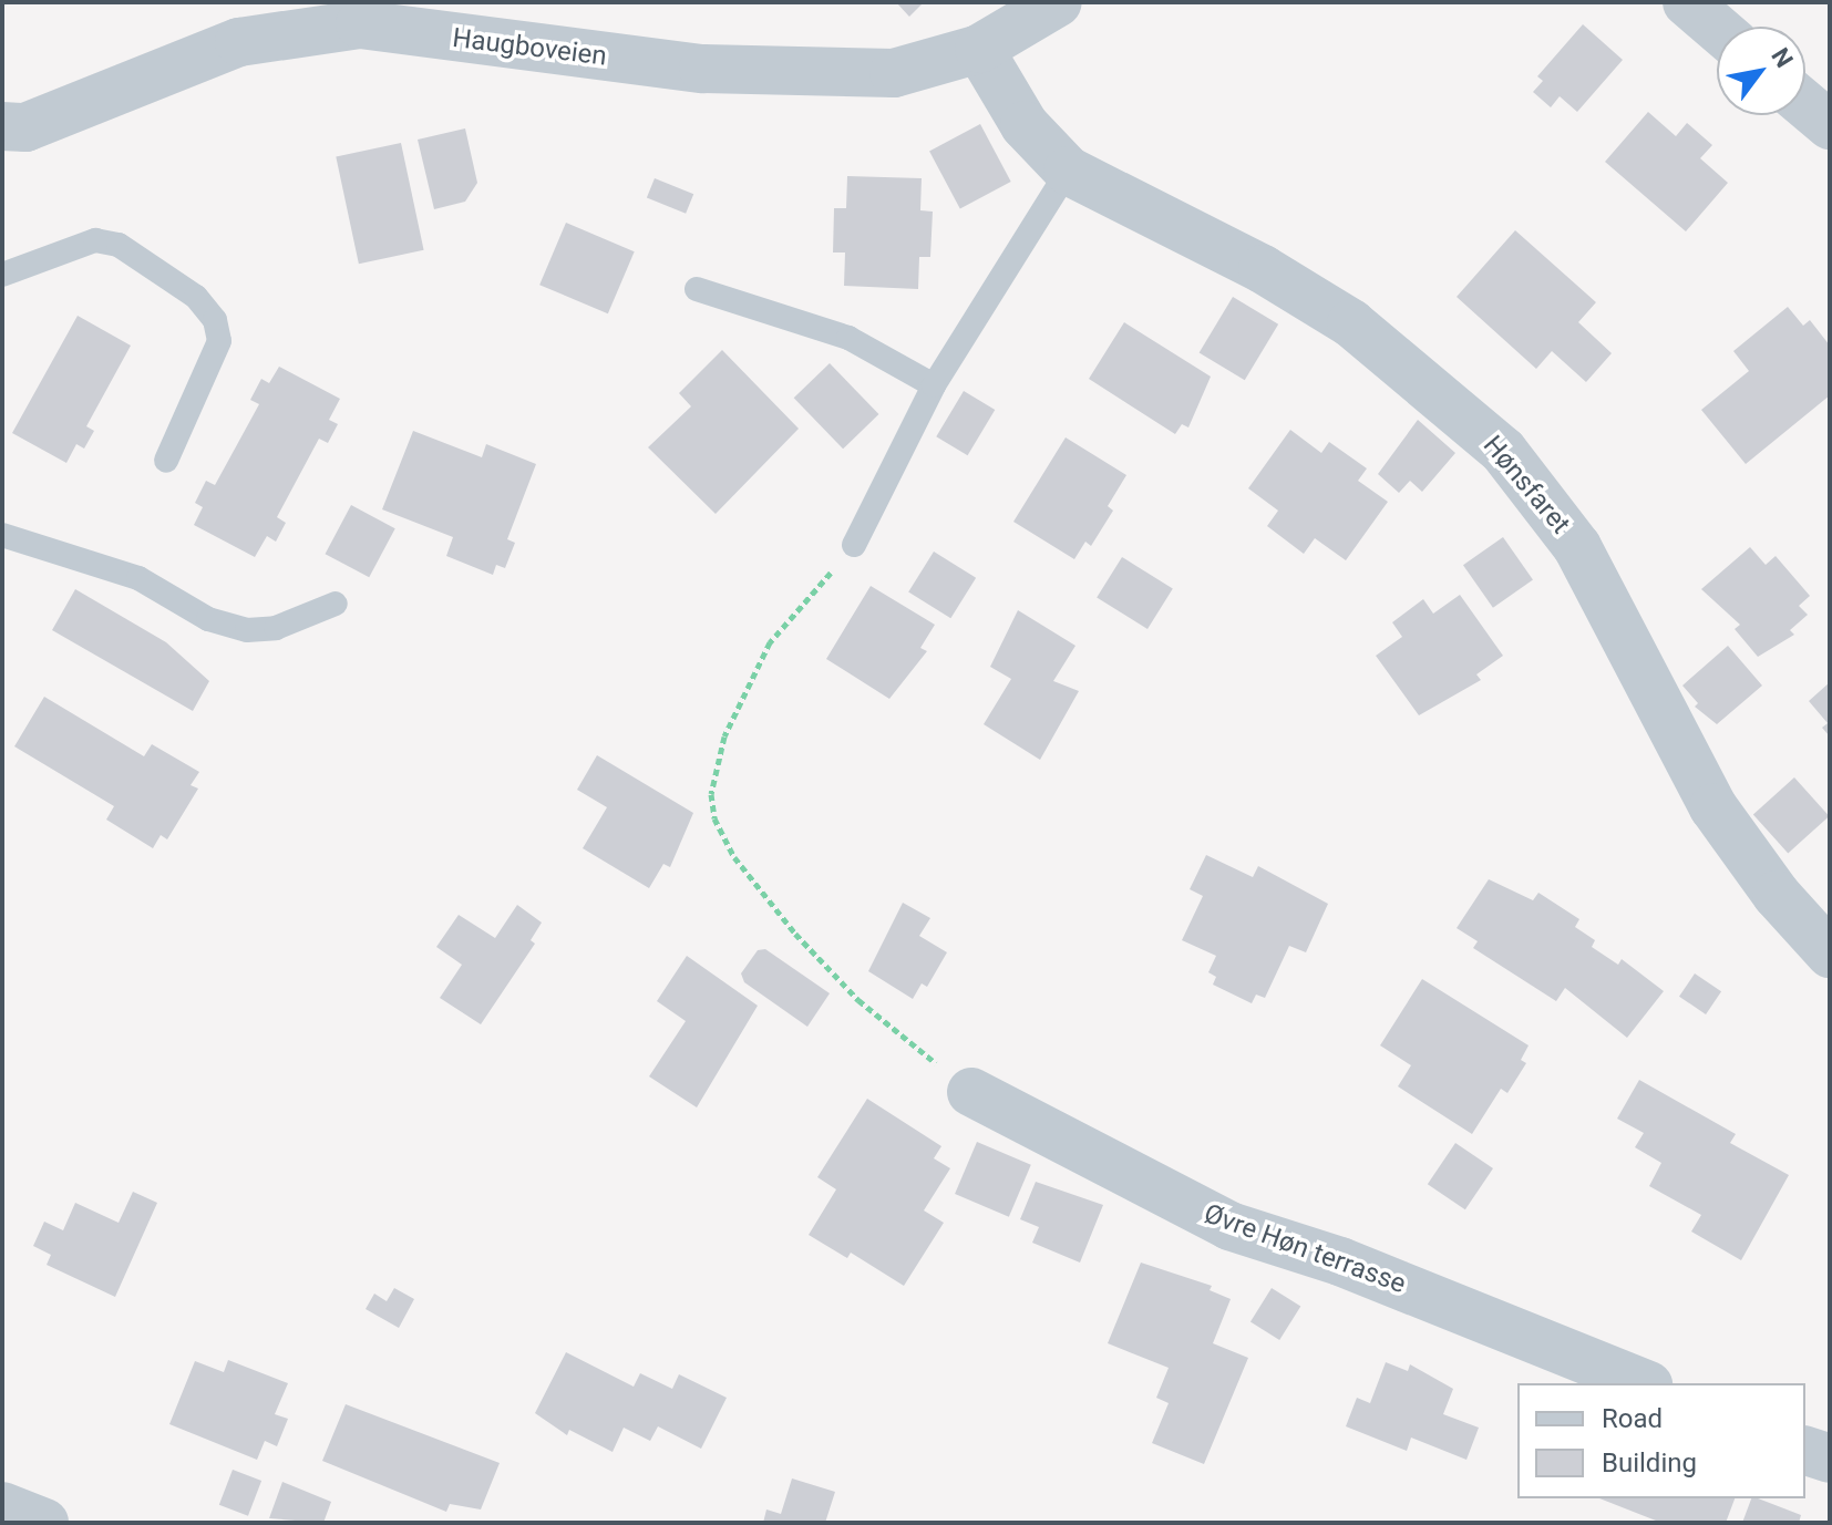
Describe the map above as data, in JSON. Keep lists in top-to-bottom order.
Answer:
{
  "streets": {
    "street": ["Haugboveien", "Hønsfaret", "Øvre Høn terrasse"]
  },
  "crossings": [
    ["Haugboveien", "Hønsfaret"]
  ],
  "legend": ["Road", "Building"],
  "north": "top right"
}
